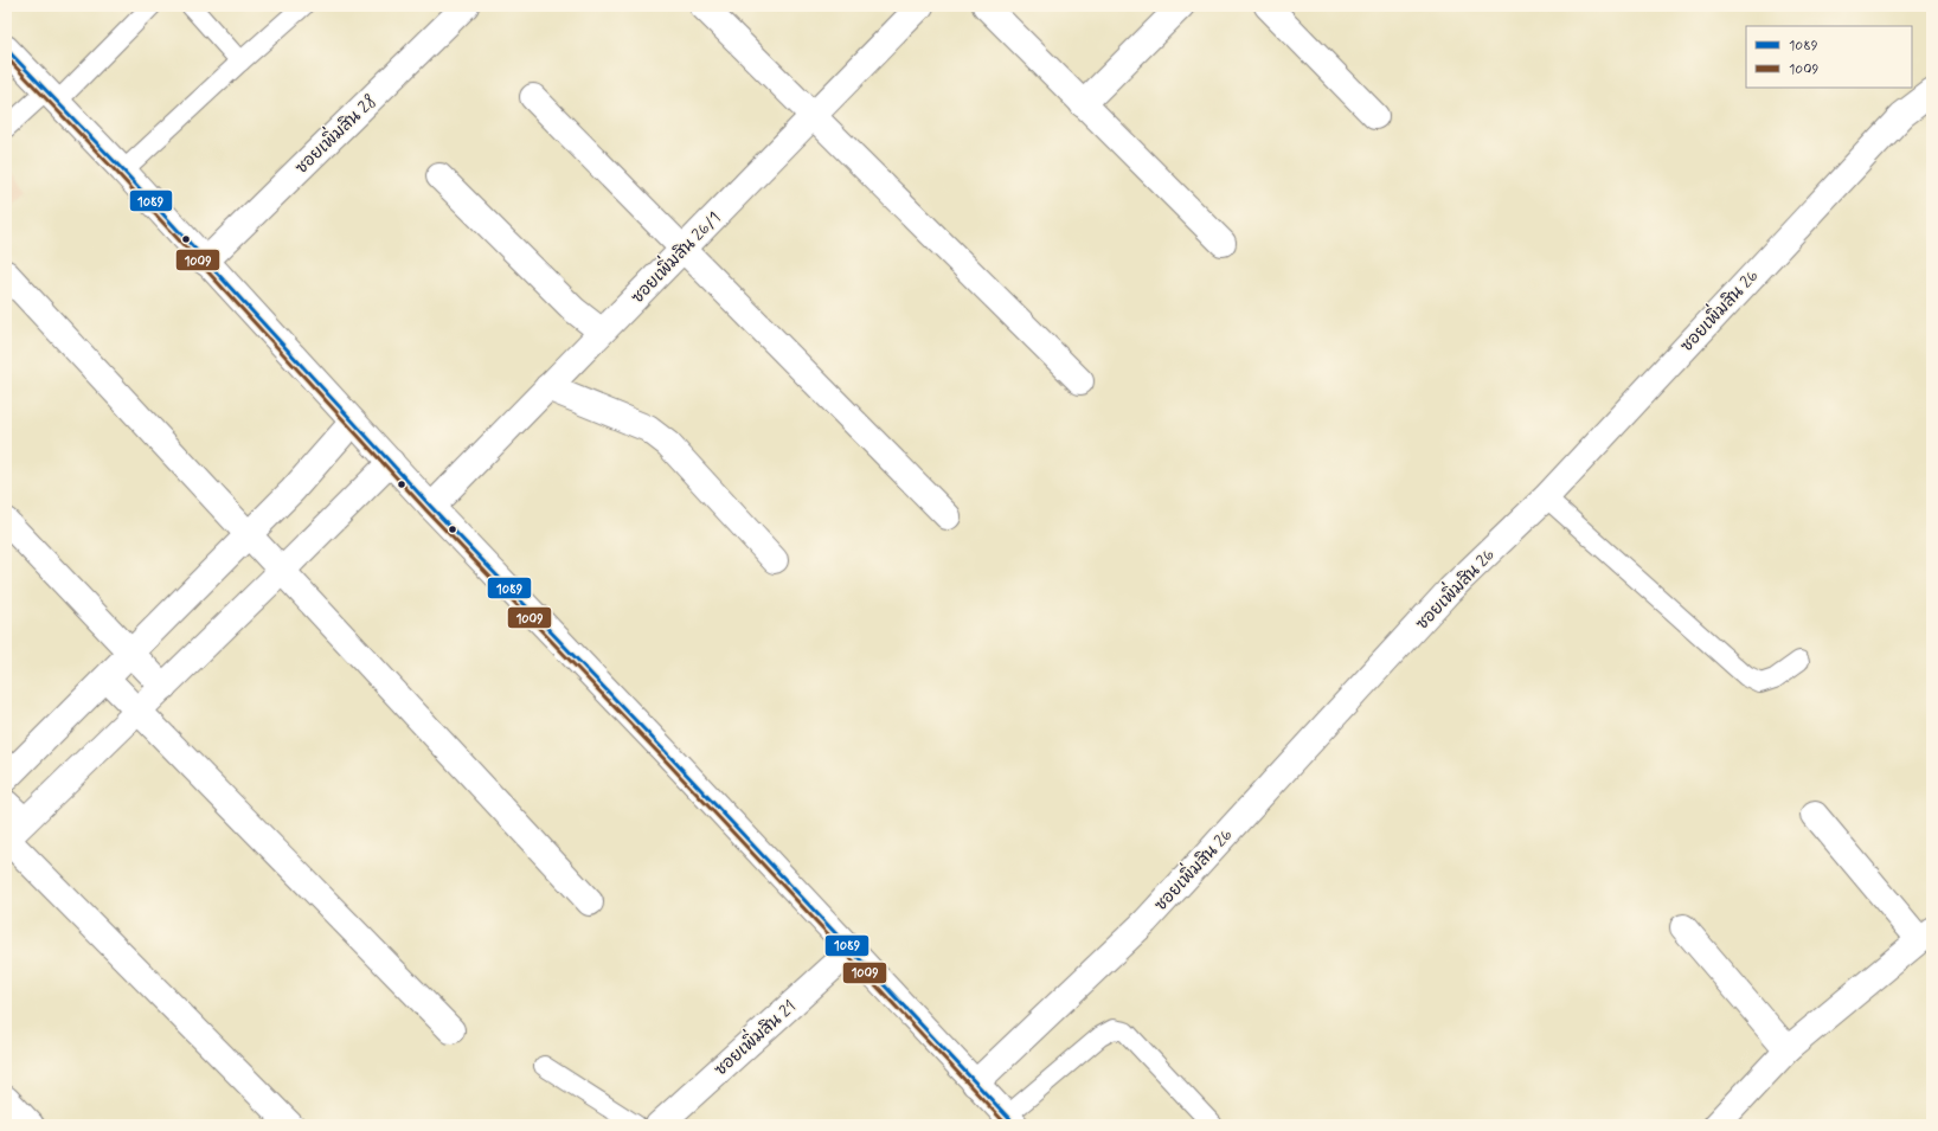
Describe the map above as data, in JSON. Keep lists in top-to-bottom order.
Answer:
{
  "streets": {
    "street": [
      "ซอยเพิ่มสิน 28",
      "ซอยเพิ่มสิน 26/1",
      "ซอยเพิ่มสิน 26",
      "ซอยเพิ่มสิน 21"
    ]
  },
  "lines": ["transit line 1089", "transit line 1009"],
  "legend": ["1089", "1009"]
}
